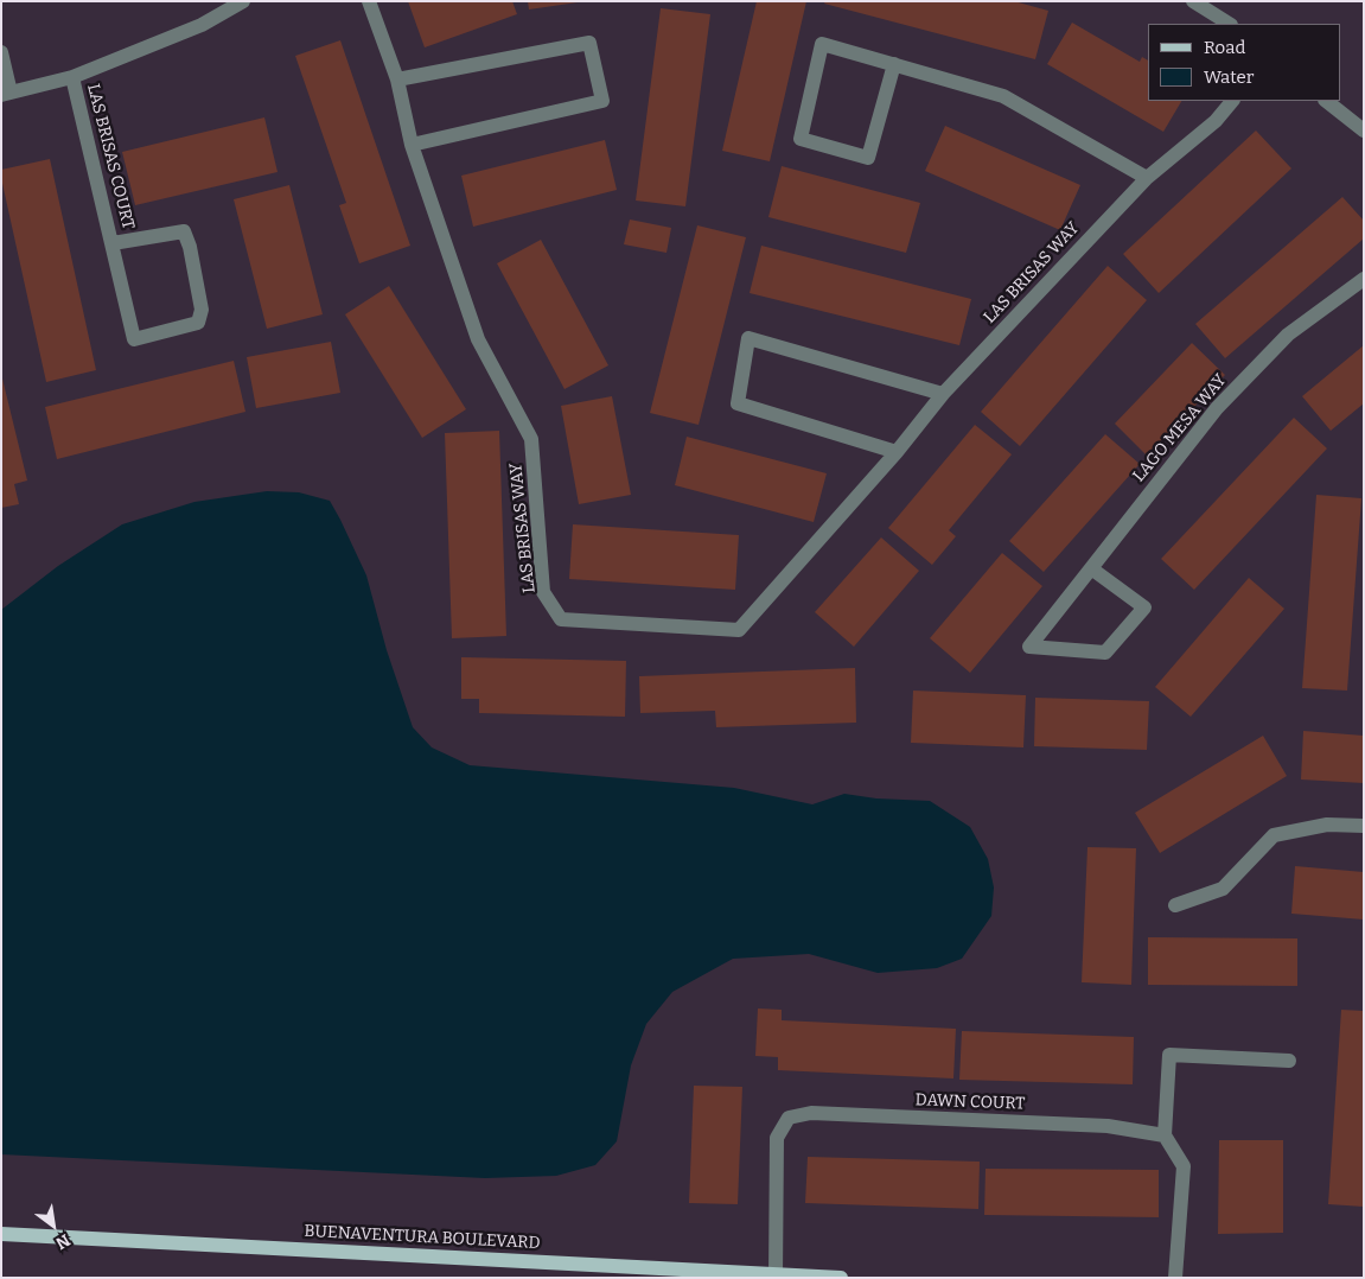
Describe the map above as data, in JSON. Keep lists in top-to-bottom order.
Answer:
{
  "streets": {
    "main road": ["BUENAVENTURA BOULEVARD"],
    "street": [
      "LAS BRISAS COURT",
      "LAS BRISAS WAY",
      "LAGO MESA WAY",
      "DAWN COURT"
    ]
  },
  "crossings": [
    ["DAWN COURT", "BUENAVENTURA BOULEVARD"]
  ],
  "legend": ["Road", "Water"],
  "north": "bottom right"
}
